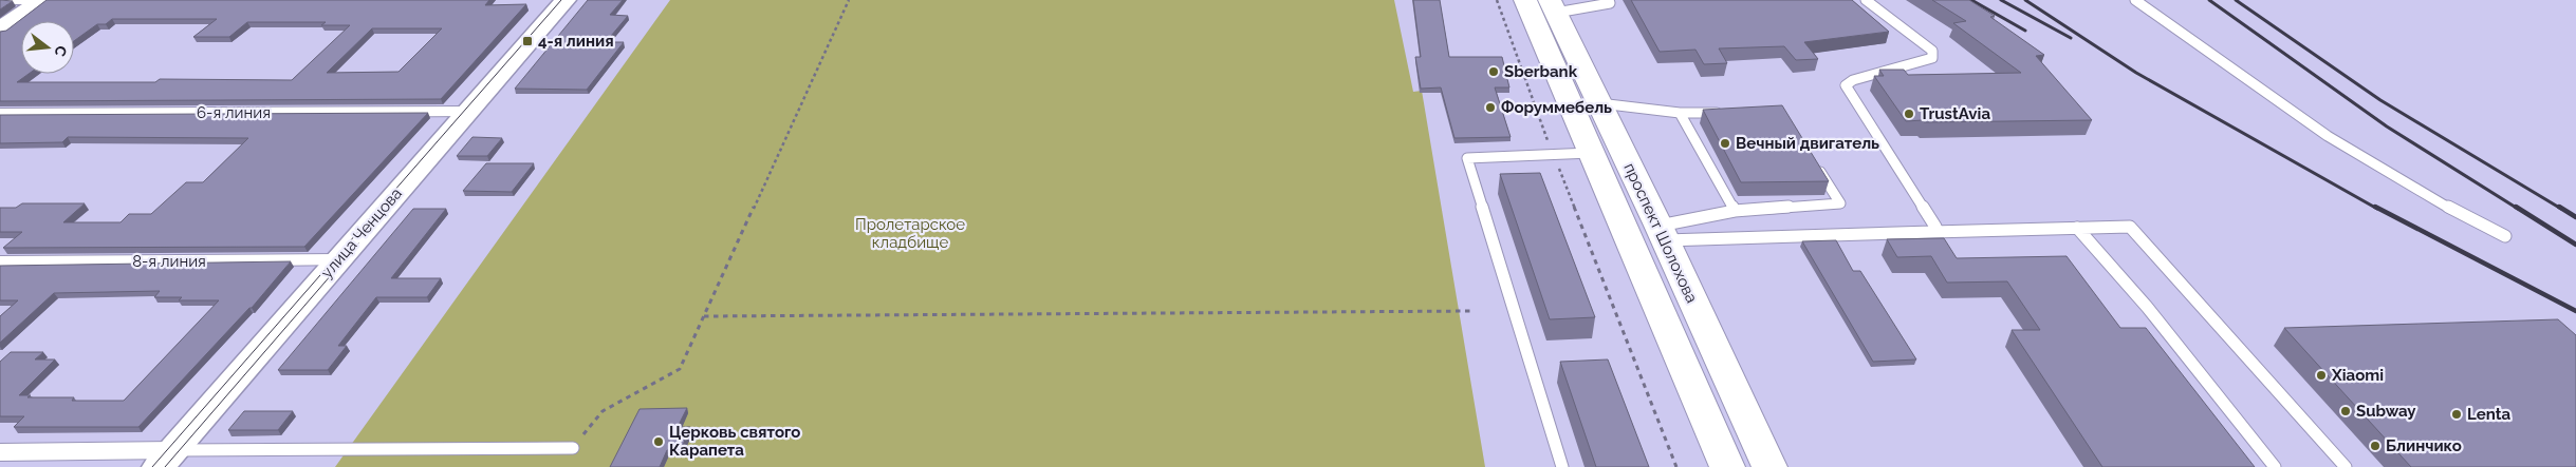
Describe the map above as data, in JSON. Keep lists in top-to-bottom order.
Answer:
{
  "streets": {
    "main road": ["проспект Шолохова"],
    "street": ["6-я линия", "улица Ченцова", "8-я линия"]
  },
  "crossings": [
    ["6-я линия", "улица Ченцова"],
    ["улица Ченцова", "8-я линия"]
  ],
  "parks": ["Пролетарское кладбище"],
  "places": {
    "transit": ["4-я линия"],
    "other": [
      "Sberbank",
      "Форуммебель",
      "TrustAvia",
      "Вечный двигатель",
      "Xiaomi",
      "Subway",
      "Lenta",
      "Церковь святого Карапета",
      "Блинчико"
    ]
  },
  "north": "right"
}
